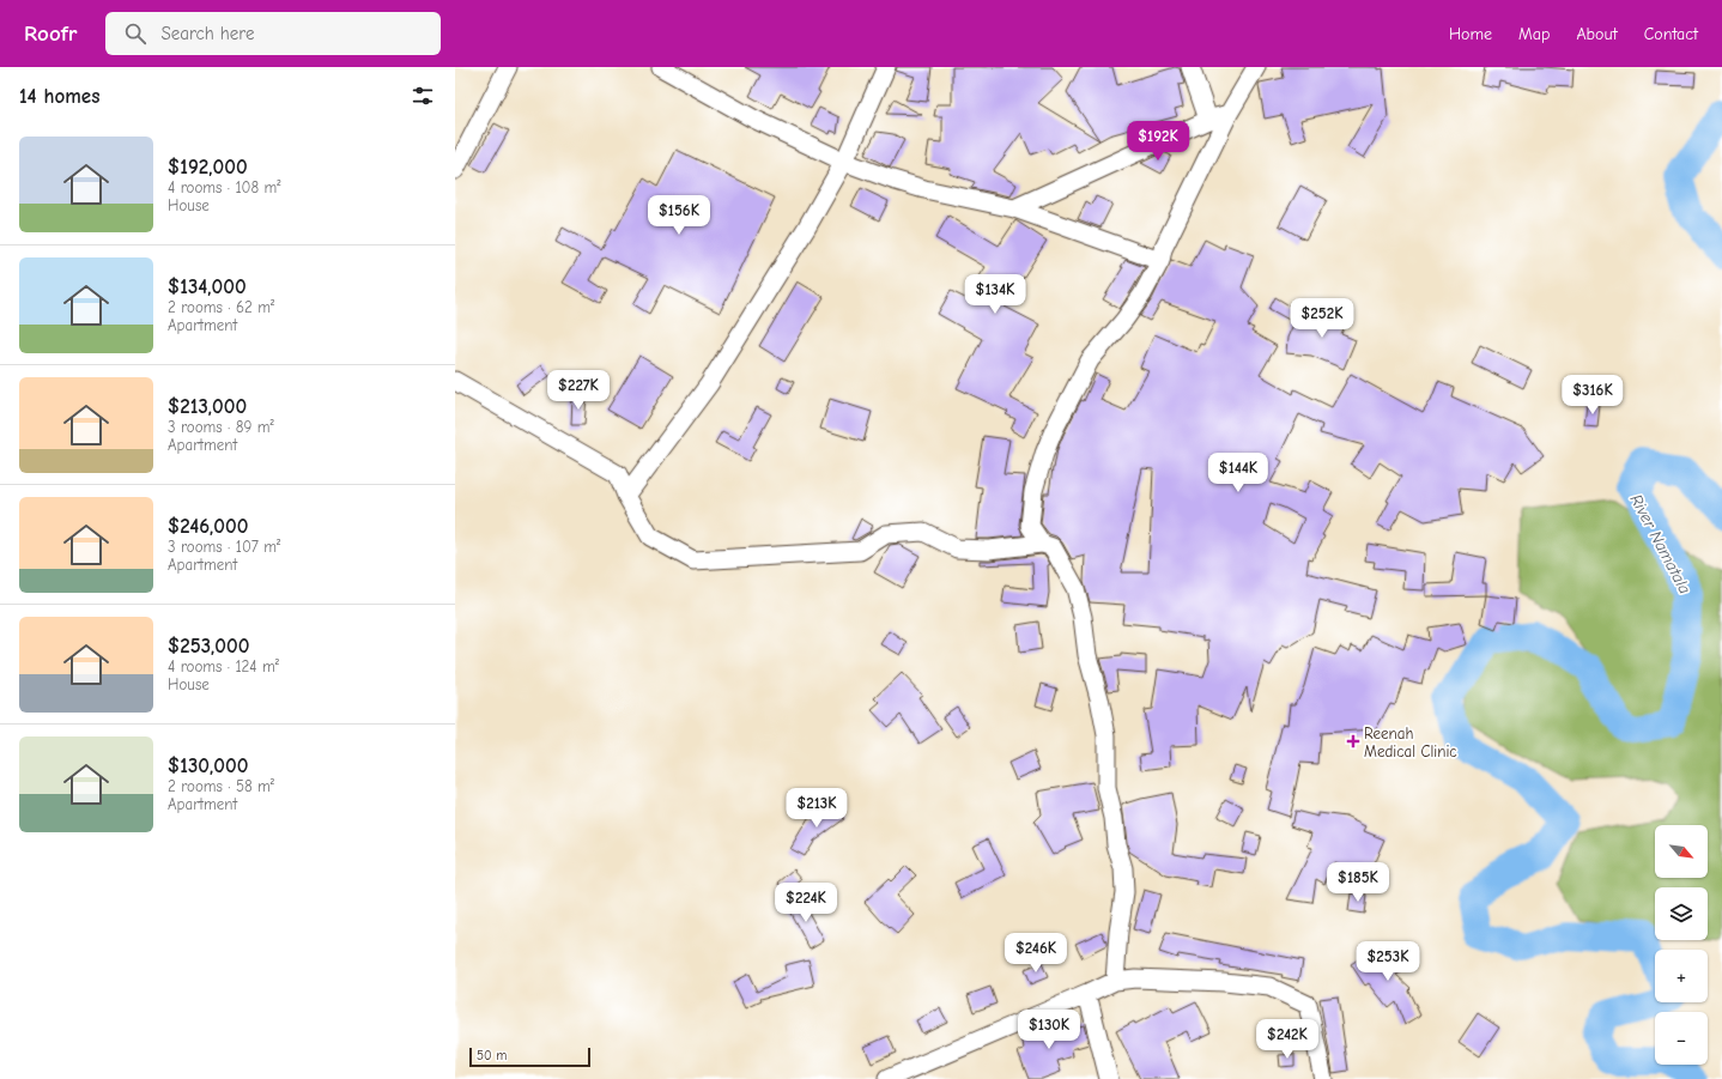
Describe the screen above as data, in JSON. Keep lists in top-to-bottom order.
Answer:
{
  "water": ["River Namatala"],
  "places": {
    "health": ["Reenah Medical Clinic"]
  },
  "scale_bar": "50 m",
  "north": "bottom right",
  "page": {
    "header": "Roofr",
    "search": "Search here",
    "nav": [
      "Home",
      "Map",
      "About",
      "Contact"
    ],
    "heading": "14 homes",
    "price": [
      "$192K",
      "$156K",
      "$134K",
      "$252K",
      "$227K",
      "$316K",
      "$144K",
      "$213K",
      "$185K",
      "$224K",
      "$246K",
      "$253K",
      "$130K",
      "$242K"
    ],
    "list": [
      {
        "name": "$192,000",
        "note": "4 rooms · 108 m² · House"
      },
      {
        "name": "$134,000",
        "note": "2 rooms · 62 m² · Apartment"
      },
      {
        "name": "$213,000",
        "note": "3 rooms · 89 m² · Apartment"
      },
      {
        "name": "$246,000",
        "note": "3 rooms · 107 m² · Apartment"
      },
      {
        "name": "$253,000",
        "note": "4 rooms · 124 m² · House"
      },
      {
        "name": "$130,000",
        "note": "2 rooms · 58 m² · Apartment"
      }
    ],
    "map_buttons": ["+", "−"],
    "scale": "50 m"
  }
}
